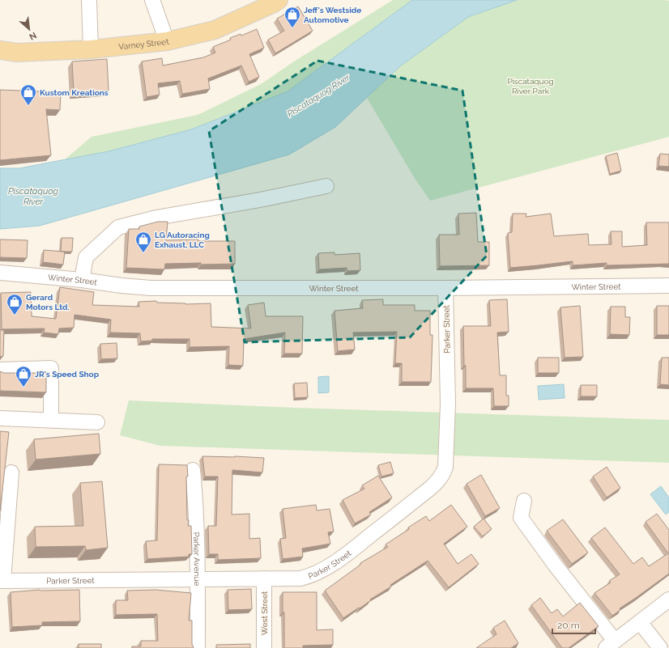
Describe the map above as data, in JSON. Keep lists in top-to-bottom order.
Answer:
{
  "streets": {
    "main road": ["Varney Street"],
    "street": [
      "Winter Street",
      "Parker Street",
      "Parker Avenue",
      "West Street"
    ]
  },
  "crossings": [
    ["Winter Street", "Parker Street"],
    ["Parker Street", "Parker Avenue"],
    ["Parker Street", "West Street"]
  ],
  "water": ["Piscataquog River"],
  "parks": ["Piscataquog River Park"],
  "places": {
    "shop": [
      "Jeff's Westside Automotive",
      "Kustom Kreations",
      "LG Autoracing Exhaust, LLC",
      "Gerard Motors Ltd.",
      "JR's Speed Shop"
    ]
  },
  "scale_bar": "20 m",
  "north": "bottom right"
}
